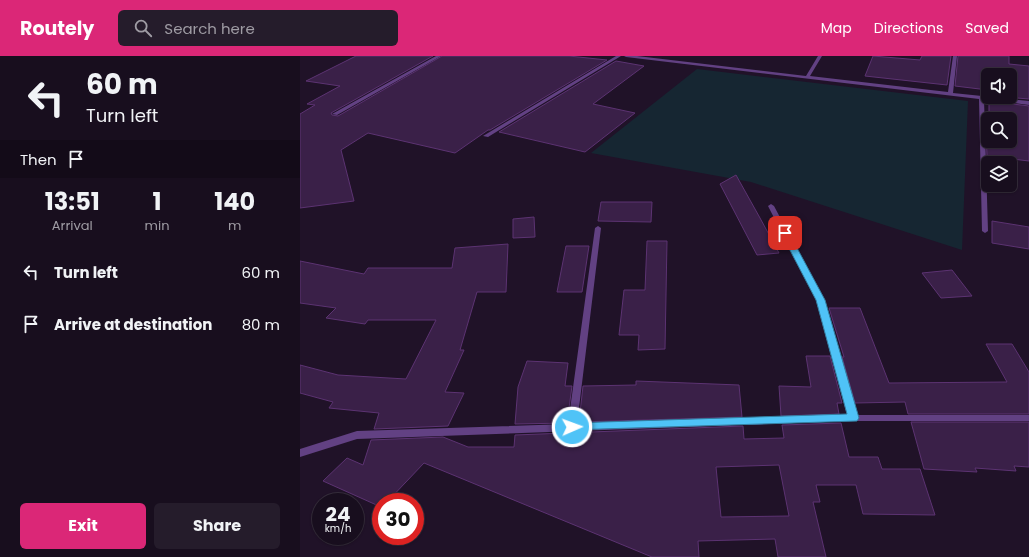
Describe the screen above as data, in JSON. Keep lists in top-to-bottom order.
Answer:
{
  "page": {
    "header": "Routely",
    "search": "Search here",
    "nav": ["Map", "Directions", "Saved"],
    "turn": ["60 m", "Turn left"],
    "then": "Then",
    "eta": [
      "13:51",
      "Arrival",
      "1",
      "min",
      "140",
      "m"
    ],
    "list": [
      {
        "name": "Turn left",
        "value": "60 m"
      },
      {
        "name": "Arrive at destination",
        "value": "80 m"
      }
    ],
    "speed": "24 km/h",
    "limit": "30",
    "buttons": ["Exit", "Share"]
  }
}
